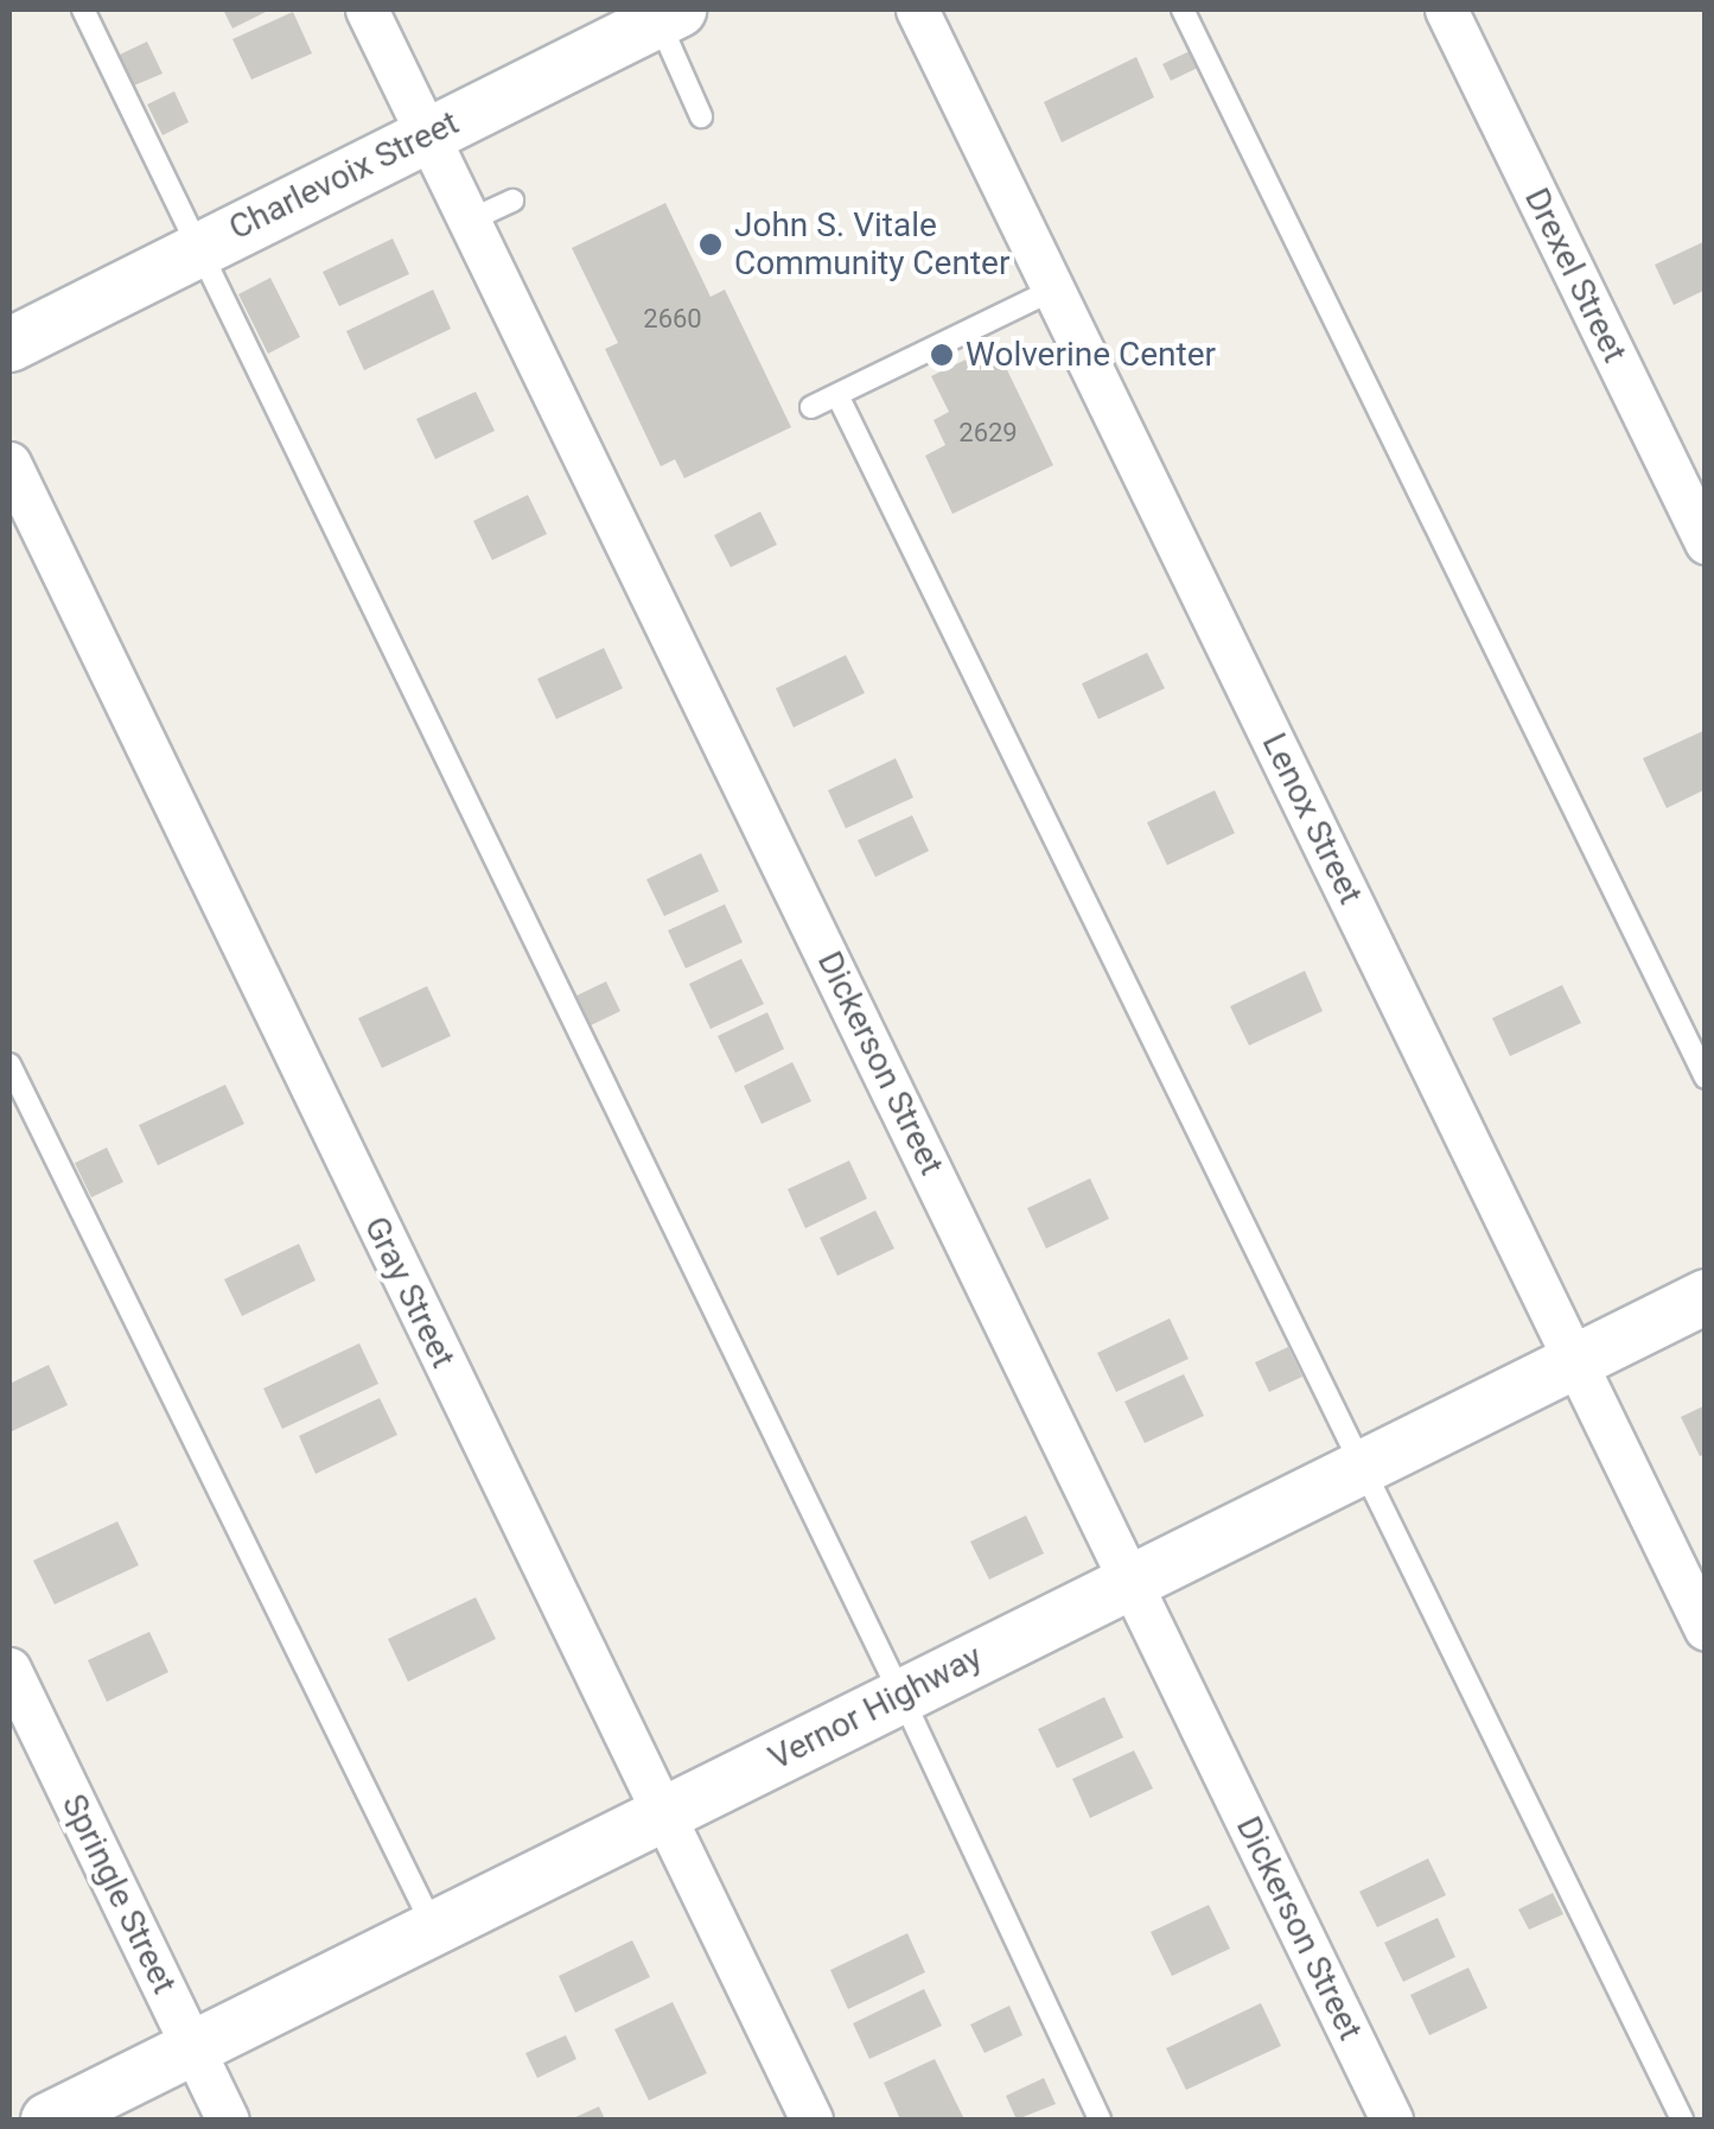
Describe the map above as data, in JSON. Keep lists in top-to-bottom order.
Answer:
{
  "streets": {
    "street": [
      "Charlevoix Street",
      "Drexel Street",
      "Lenox Street",
      "Dickerson Street",
      "Gray Street",
      "Vernor Highway",
      "Springle Street"
    ]
  },
  "crossings": [
    ["Charlevoix Street", "Dickerson Street"],
    ["Lenox Street", "Vernor Highway"],
    ["Dickerson Street", "Vernor Highway"],
    ["Gray Street", "Vernor Highway"],
    ["Vernor Highway", "Springle Street"]
  ],
  "places": ["John S. Vitale Community Center", "Wolverine Center"],
  "house_numbers": ["2660", "2629"]
}
